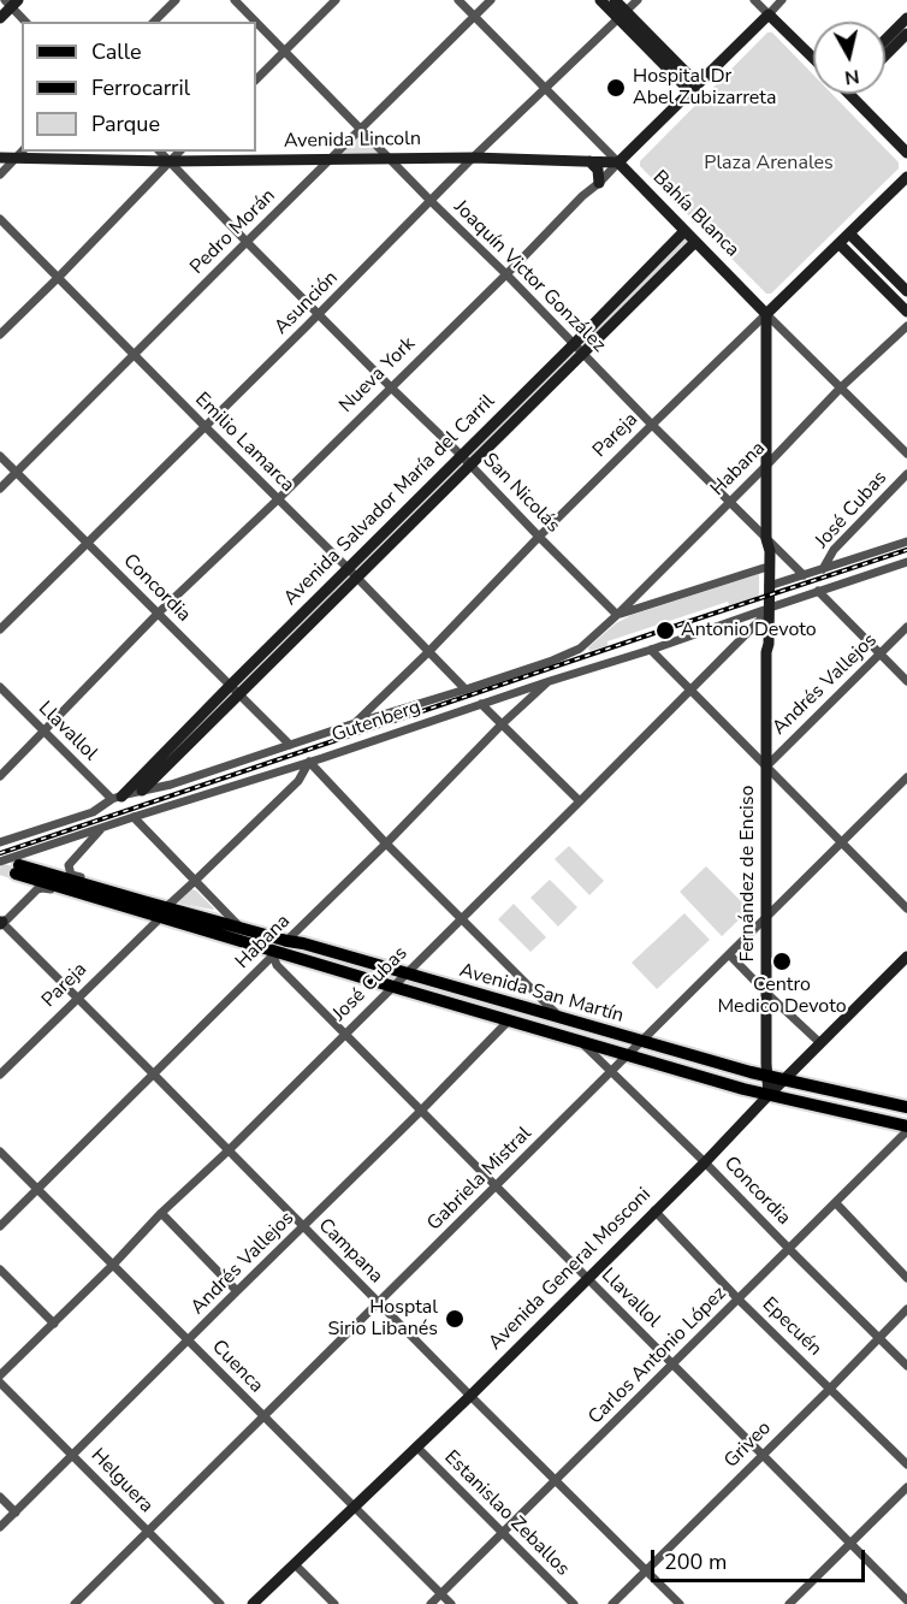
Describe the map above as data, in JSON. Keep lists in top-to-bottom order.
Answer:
{
  "streets": {
    "main road": ["Avenida San Martín"],
    "street": [
      "Avenida Lincoln",
      "Bahía Blanca",
      "Pedro Morán",
      "Joaquín Victor González",
      "Asunción",
      "Nueva York",
      "Pareja",
      "Emilio Lamarca",
      "Habana",
      "San Nicolás",
      "Avenida Salvador María del Carril",
      "José Cubas",
      "Concordia",
      "Andrés Vallejos",
      "Gutenberg",
      "Llavallol",
      "Fernández de Enciso",
      "Gabriela Mistral",
      "Campana",
      "Avenida General Mosconi",
      "Epecuén",
      "Carlos Antonio López",
      "Cuenca",
      "Griveo",
      "Helguera",
      "Estanislao Zeballos"
    ]
  },
  "crossings": [
    ["Avenida Lincoln", "Bahía Blanca"],
    ["Avenida Lincoln", "Pedro Morán"],
    ["Avenida Lincoln", "Joaquín Victor González"],
    ["Avenida Lincoln", "Asunción"],
    ["Avenida Lincoln", "Nueva York"],
    ["Avenida Lincoln", "San Nicolás"],
    ["Bahía Blanca", "Pedro Morán"],
    ["Bahía Blanca", "Asunción"],
    ["Bahía Blanca", "Nueva York"],
    ["Bahía Blanca", "Pareja"],
    ["Bahía Blanca", "Habana"],
    ["Bahía Blanca", "Avenida Salvador María del Carril"],
    ["Bahía Blanca", "Fernández de Enciso"],
    ["Pedro Morán", "Joaquín Victor González"],
    ["Pedro Morán", "Emilio Lamarca"],
    ["Pedro Morán", "San Nicolás"],
    ["Pedro Morán", "Concordia"],
    ["Joaquín Victor González", "Asunción"],
    ["Joaquín Victor González", "Nueva York"],
    ["Joaquín Victor González", "Pareja"],
    ["Joaquín Victor González", "Habana"],
    ["Joaquín Victor González", "Avenida Salvador María del Carril"],
    ["Joaquín Victor González", "Fernández de Enciso"],
    ["Asunción", "Emilio Lamarca"],
    ["Asunción", "San Nicolás"],
    ["Asunción", "Concordia"],
    ["Nueva York", "Emilio Lamarca"],
    ["Nueva York", "San Nicolás"],
    ["Nueva York", "Concordia"],
    ["Nueva York", "Llavallol"],
    ["Pareja", "Emilio Lamarca"],
    ["Pareja", "San Nicolás"],
    ["Pareja", "Gutenberg"],
    ["Pareja", "Fernández de Enciso"],
    ["Pareja", "Avenida San Martín"],
    ["Pareja", "Campana"],
    ["Emilio Lamarca", "Avenida Salvador María del Carril"],
    ["Emilio Lamarca", "Gutenberg"],
    ["Habana", "San Nicolás"],
    ["Habana", "Gutenberg"],
    ["Habana", "Llavallol"],
    ["Habana", "Fernández de Enciso"],
    ["Habana", "Avenida San Martín"],
    ["Habana", "Campana"],
    ["Habana", "Cuenca"],
    ["San Nicolás", "Avenida Salvador María del Carril"],
    ["Avenida Salvador María del Carril", "Concordia"],
    ["Avenida Salvador María del Carril", "Gutenberg"],
    ["Avenida Salvador María del Carril", "Llavallol"],
    ["José Cubas", "Gutenberg"],
    ["José Cubas", "Llavallol"],
    ["José Cubas", "Fernández de Enciso"],
    ["José Cubas", "Avenida San Martín"],
    ["José Cubas", "Campana"],
    ["José Cubas", "Cuenca"],
    ["Concordia", "Gutenberg"],
    ["Concordia", "Avenida San Martín"],
    ["Concordia", "Gabriela Mistral"],
    ["Concordia", "Avenida General Mosconi"],
    ["Concordia", "Carlos Antonio López"],
    ["Concordia", "Griveo"],
    ["Andrés Vallejos", "Llavallol"],
    ["Andrés Vallejos", "Fernández de Enciso"],
    ["Andrés Vallejos", "Avenida San Martín"],
    ["Andrés Vallejos", "Campana"],
    ["Andrés Vallejos", "Cuenca"],
    ["Andrés Vallejos", "Helguera"],
    ["Gutenberg", "Llavallol"],
    ["Gutenberg", "Fernández de Enciso"],
    ["Gutenberg", "Avenida San Martín"],
    ["Llavallol", "Avenida San Martín"],
    ["Llavallol", "Gabriela Mistral"],
    ["Llavallol", "Avenida General Mosconi"],
    ["Llavallol", "Carlos Antonio López"],
    ["Llavallol", "Griveo"],
    ["Fernández de Enciso", "Avenida San Martín"],
    ["Fernández de Enciso", "Gabriela Mistral"],
    ["Fernández de Enciso", "Avenida General Mosconi"],
    ["Avenida San Martín", "Gabriela Mistral"],
    ["Avenida San Martín", "Campana"],
    ["Avenida San Martín", "Avenida General Mosconi"],
    ["Avenida San Martín", "Carlos Antonio López"],
    ["Gabriela Mistral", "Campana"],
    ["Gabriela Mistral", "Cuenca"],
    ["Gabriela Mistral", "Helguera"],
    ["Campana", "Avenida General Mosconi"],
    ["Campana", "Carlos Antonio López"],
    ["Campana", "Griveo"],
    ["Avenida General Mosconi", "Epecuén"],
    ["Avenida General Mosconi", "Cuenca"],
    ["Avenida General Mosconi", "Estanislao Zeballos"],
    ["Epecuén", "Carlos Antonio López"],
    ["Epecuén", "Griveo"],
    ["Carlos Antonio López", "Cuenca"],
    ["Carlos Antonio López", "Estanislao Zeballos"]
  ],
  "parks": ["Plaza Arenales"],
  "places": [
    "Hospital Dr Abel Zubizarreta",
    "Antonio Devoto",
    "Centro Medico Devoto",
    "Hosptal Sirio Libanés"
  ],
  "legend": ["Calle", "Ferrocarril", "Parque"],
  "scale_bar": "200 m",
  "north": "bottom"
}
